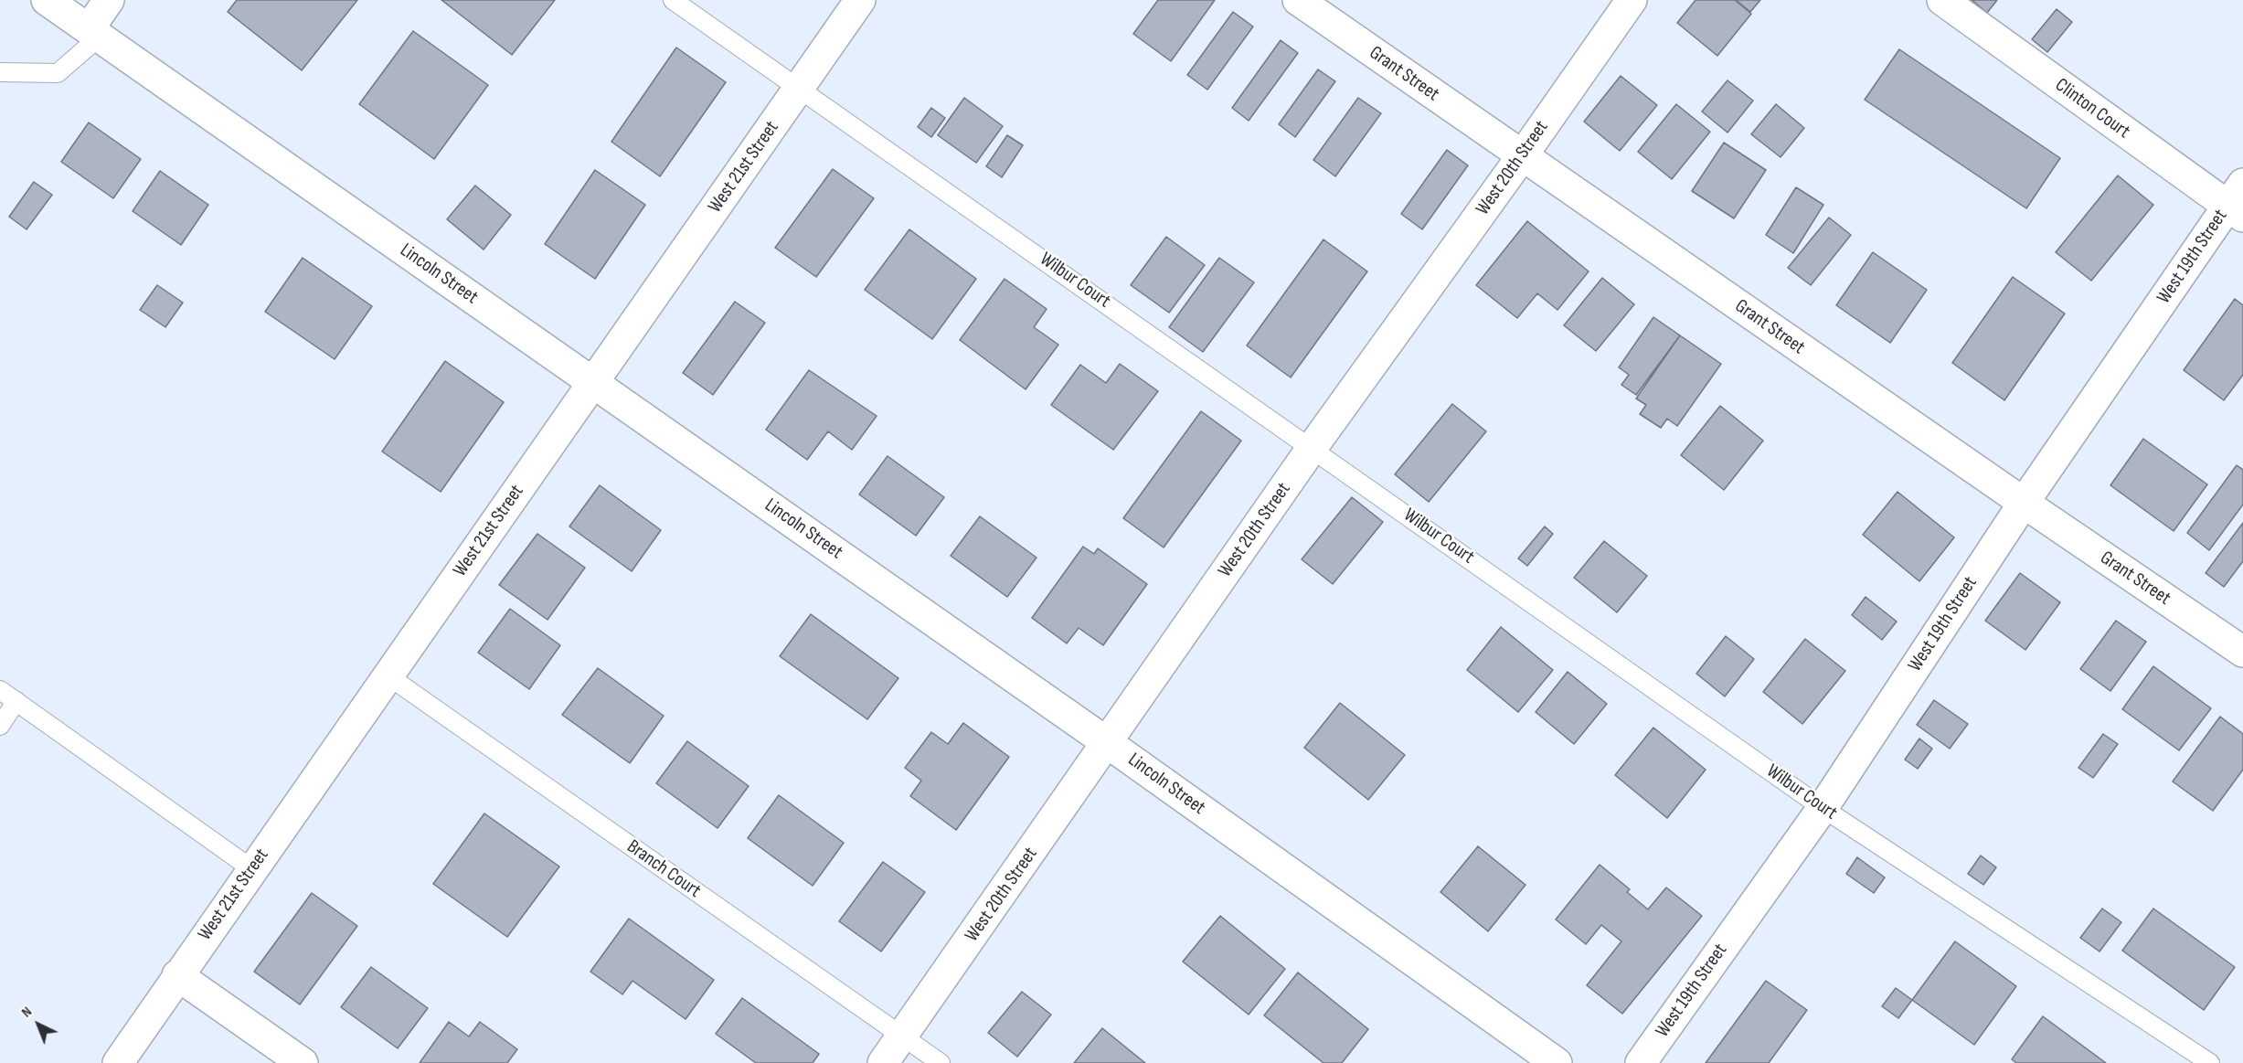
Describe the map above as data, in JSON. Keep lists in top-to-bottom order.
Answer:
{
  "streets": {
    "street": [
      "Grant Street",
      "Clinton Court",
      "West 21st Street",
      "West 20th Street",
      "West 19th Street",
      "Lincoln Street"
    ],
    "lane": ["Wilbur Court", "Branch Court"]
  },
  "crossings": [
    ["Grant Street", "West 20th Street"],
    ["Grant Street", "West 19th Street"],
    ["Clinton Court", "West 19th Street"],
    ["West 21st Street", "Lincoln Street"],
    ["West 21st Street", "Wilbur Court"],
    ["West 21st Street", "Branch Court"],
    ["West 20th Street", "Lincoln Street"],
    ["West 20th Street", "Wilbur Court"],
    ["West 20th Street", "Branch Court"],
    ["West 19th Street", "Wilbur Court"]
  ],
  "north": "top left"
}
